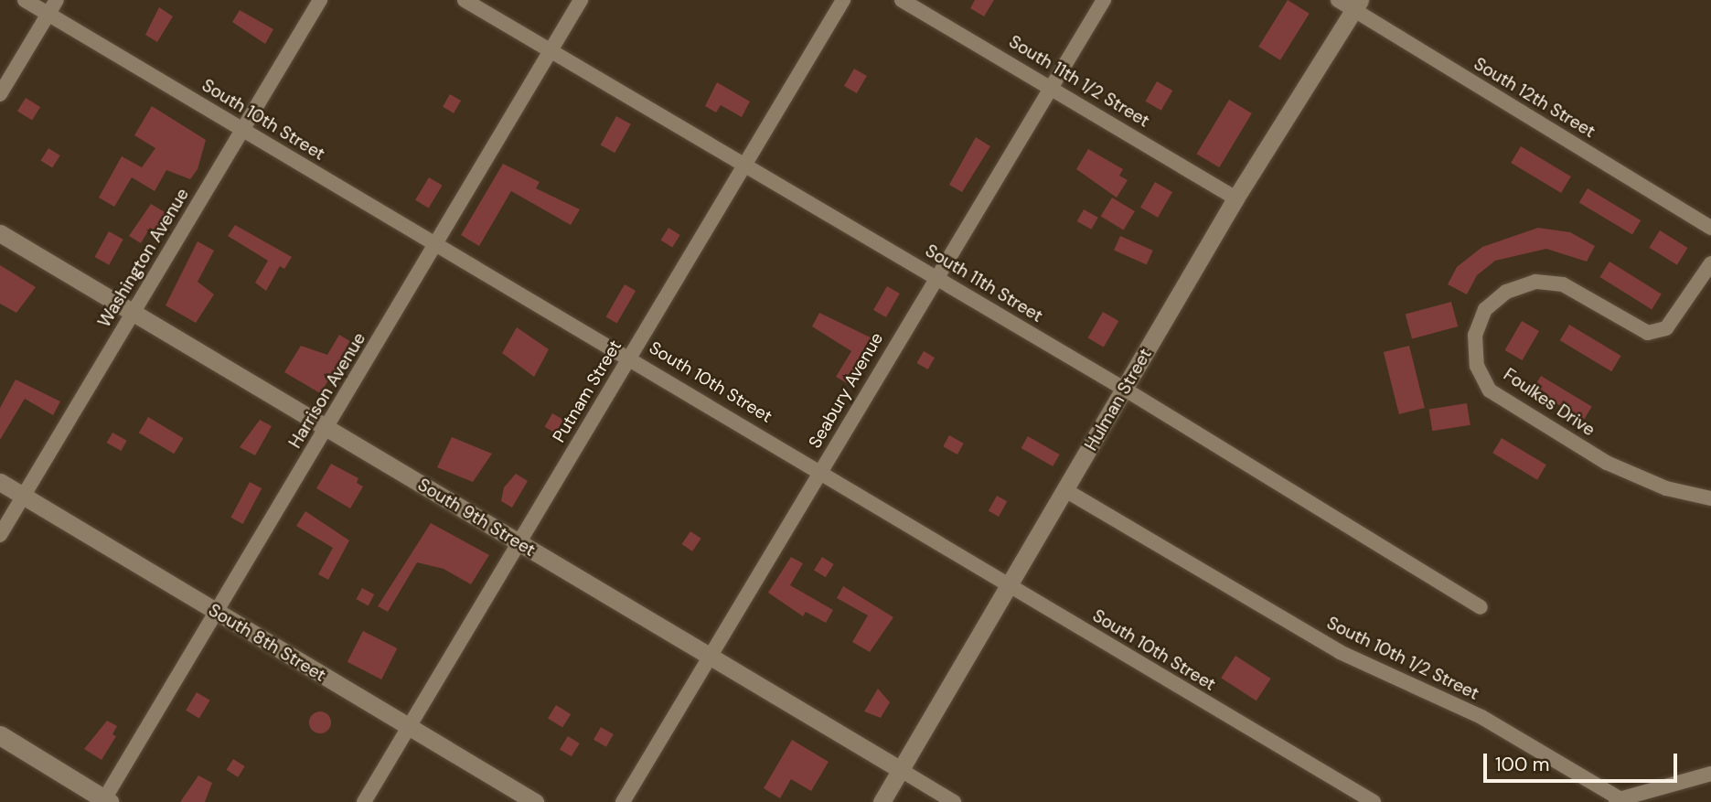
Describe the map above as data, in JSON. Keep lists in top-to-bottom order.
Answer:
{
  "streets": {
    "street": [
      "South 11th 1/2 Street",
      "South 12th Street",
      "South 10th Street",
      "Washington Avenue",
      "South 11th Street",
      "Harrison Avenue",
      "Seabury Avenue",
      "Putnam Street",
      "Hulman Street",
      "Foulkes Drive",
      "South 9th Street",
      "South 8th Street",
      "South 10th 1/2 Street"
    ]
  },
  "crossings": [
    ["South 11th 1/2 Street", "Seabury Avenue"],
    ["South 11th 1/2 Street", "Hulman Street"],
    ["South 12th Street", "Hulman Street"],
    ["South 10th Street", "Washington Avenue"],
    ["South 10th Street", "Harrison Avenue"],
    ["South 10th Street", "Seabury Avenue"],
    ["South 10th Street", "Putnam Street"],
    ["South 10th Street", "Hulman Street"],
    ["Washington Avenue", "South 9th Street"],
    ["Washington Avenue", "South 8th Street"],
    ["South 11th Street", "Harrison Avenue"],
    ["South 11th Street", "Seabury Avenue"],
    ["South 11th Street", "Putnam Street"],
    ["South 11th Street", "Hulman Street"],
    ["Harrison Avenue", "South 9th Street"],
    ["Harrison Avenue", "South 8th Street"],
    ["Seabury Avenue", "South 9th Street"],
    ["Putnam Street", "South 9th Street"],
    ["Putnam Street", "South 8th Street"],
    ["Hulman Street", "South 9th Street"],
    ["Hulman Street", "South 10th 1/2 Street"]
  ],
  "scale_bar": "100 m"
}
